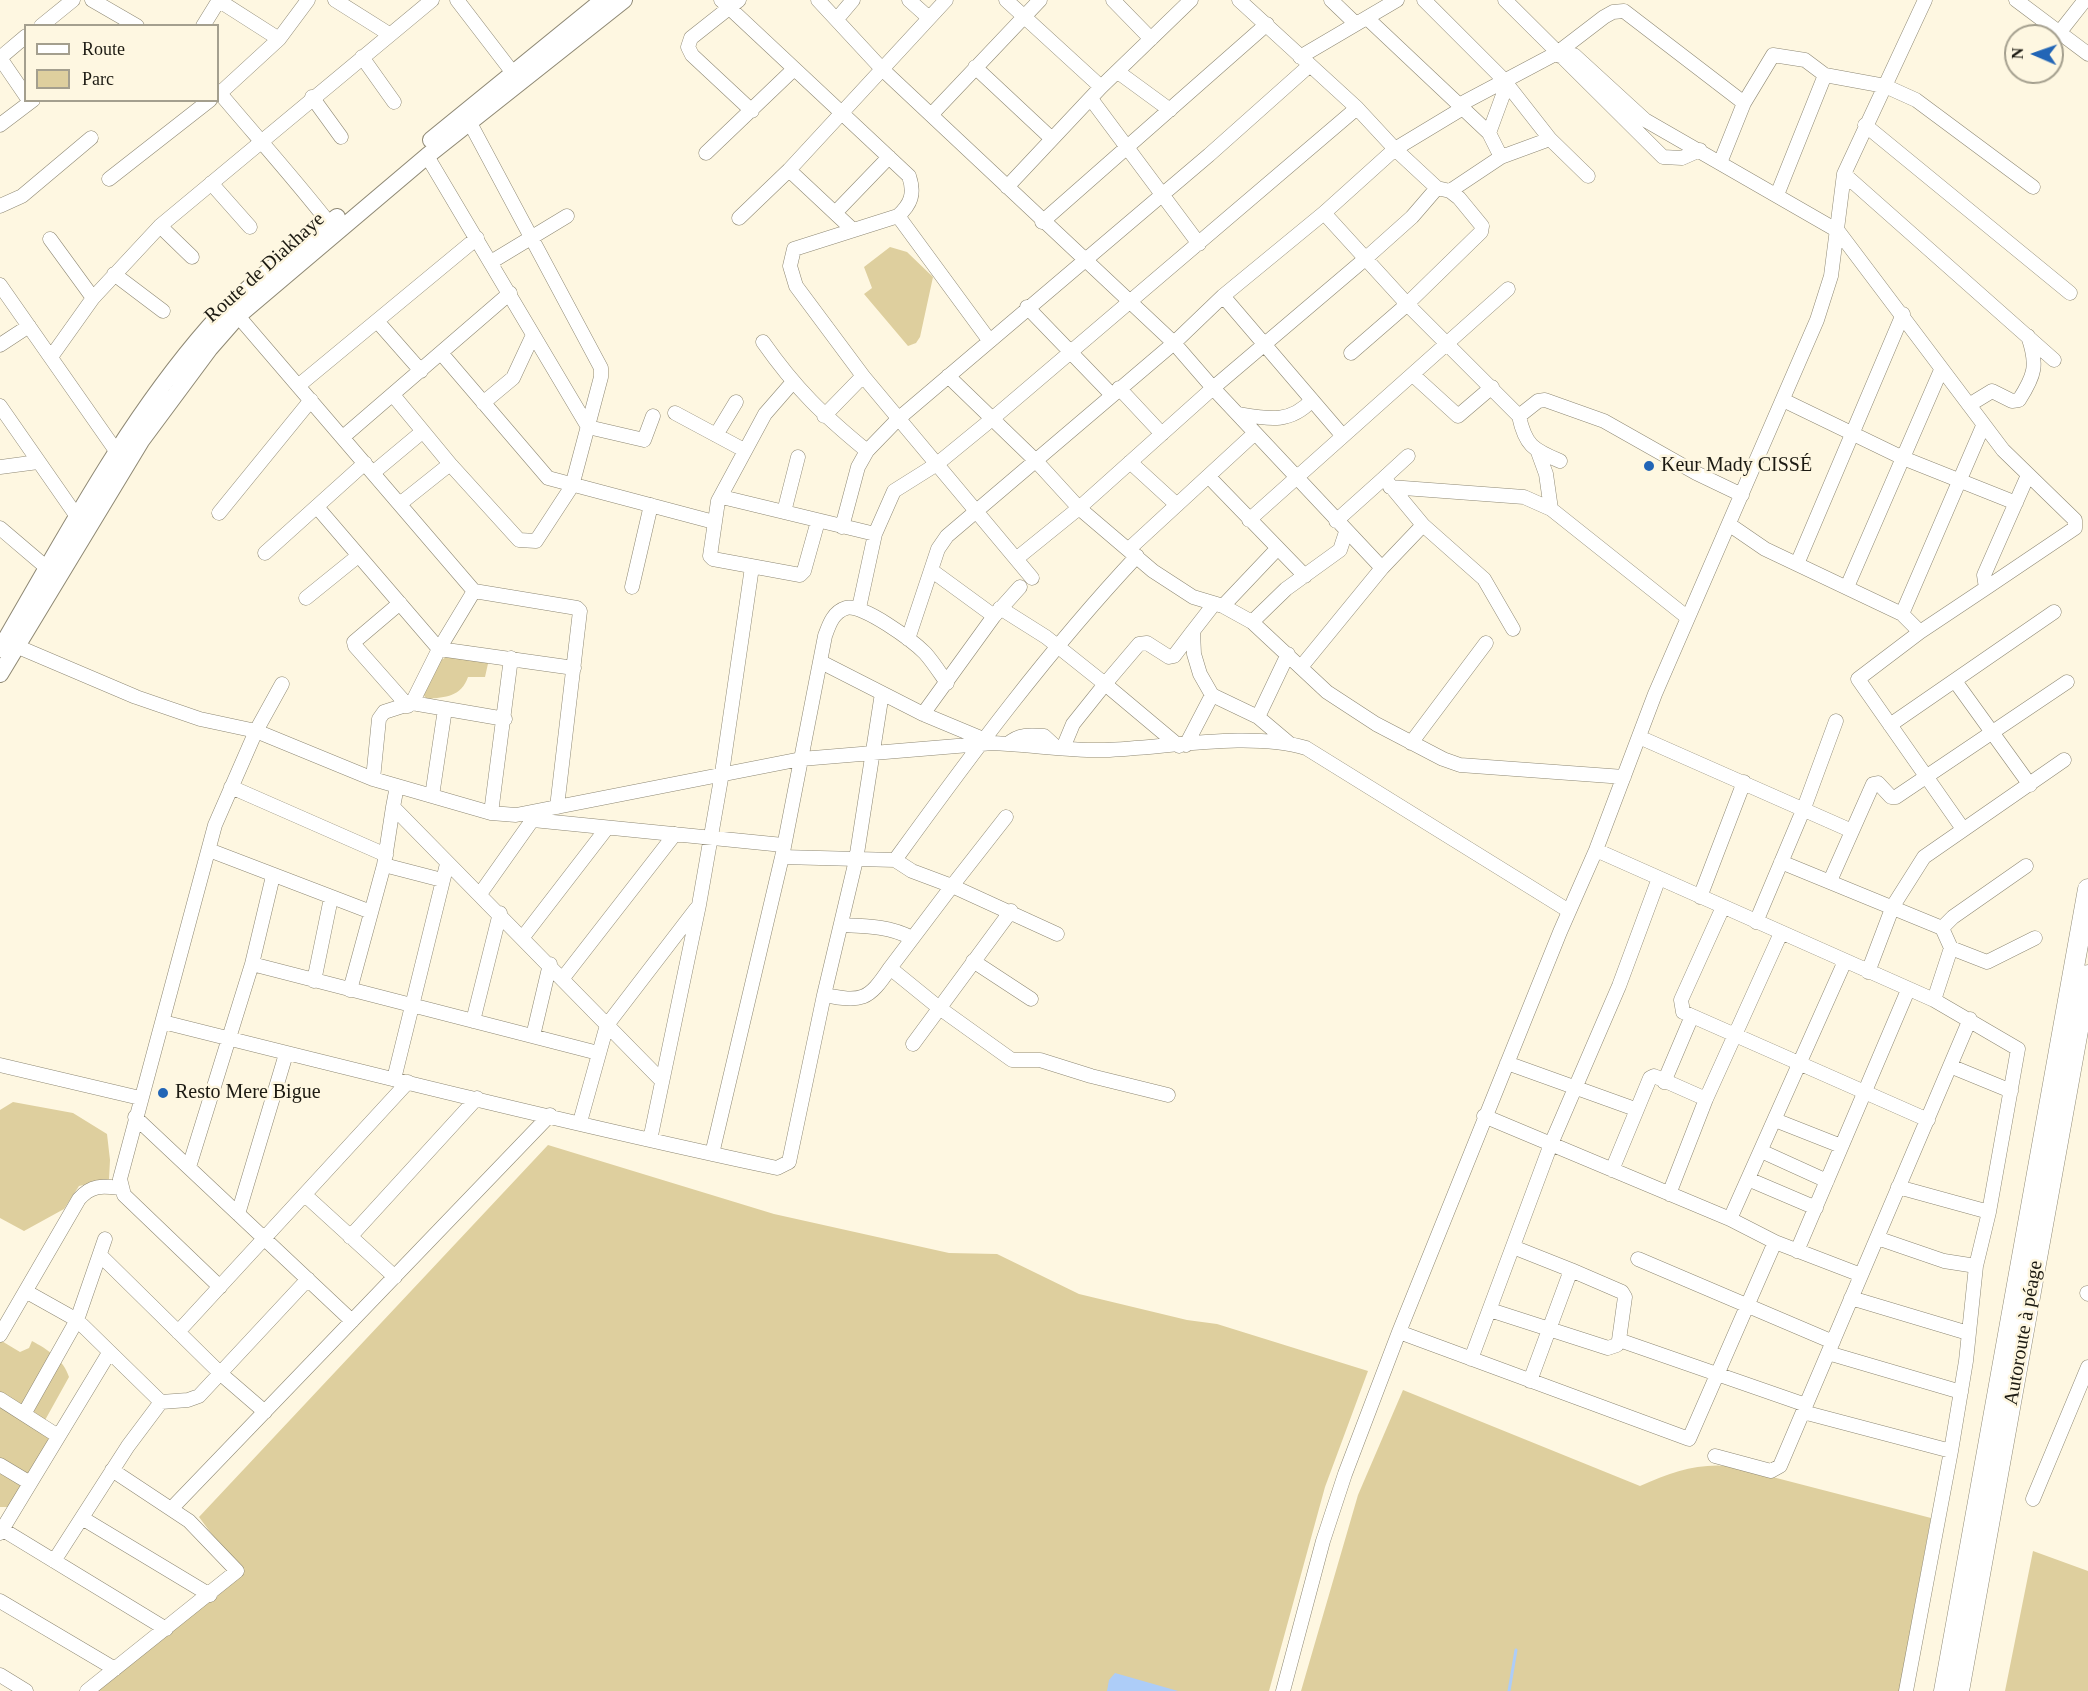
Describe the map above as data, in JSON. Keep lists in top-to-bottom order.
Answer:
{
  "streets": {
    "highway": ["Autoroute à péage"],
    "main road": ["Route de Diakhaye"]
  },
  "places": ["Keur Mady CISSÉ", "Resto Mere Bigue"],
  "legend": ["Route", "Parc"],
  "north": "left"
}
